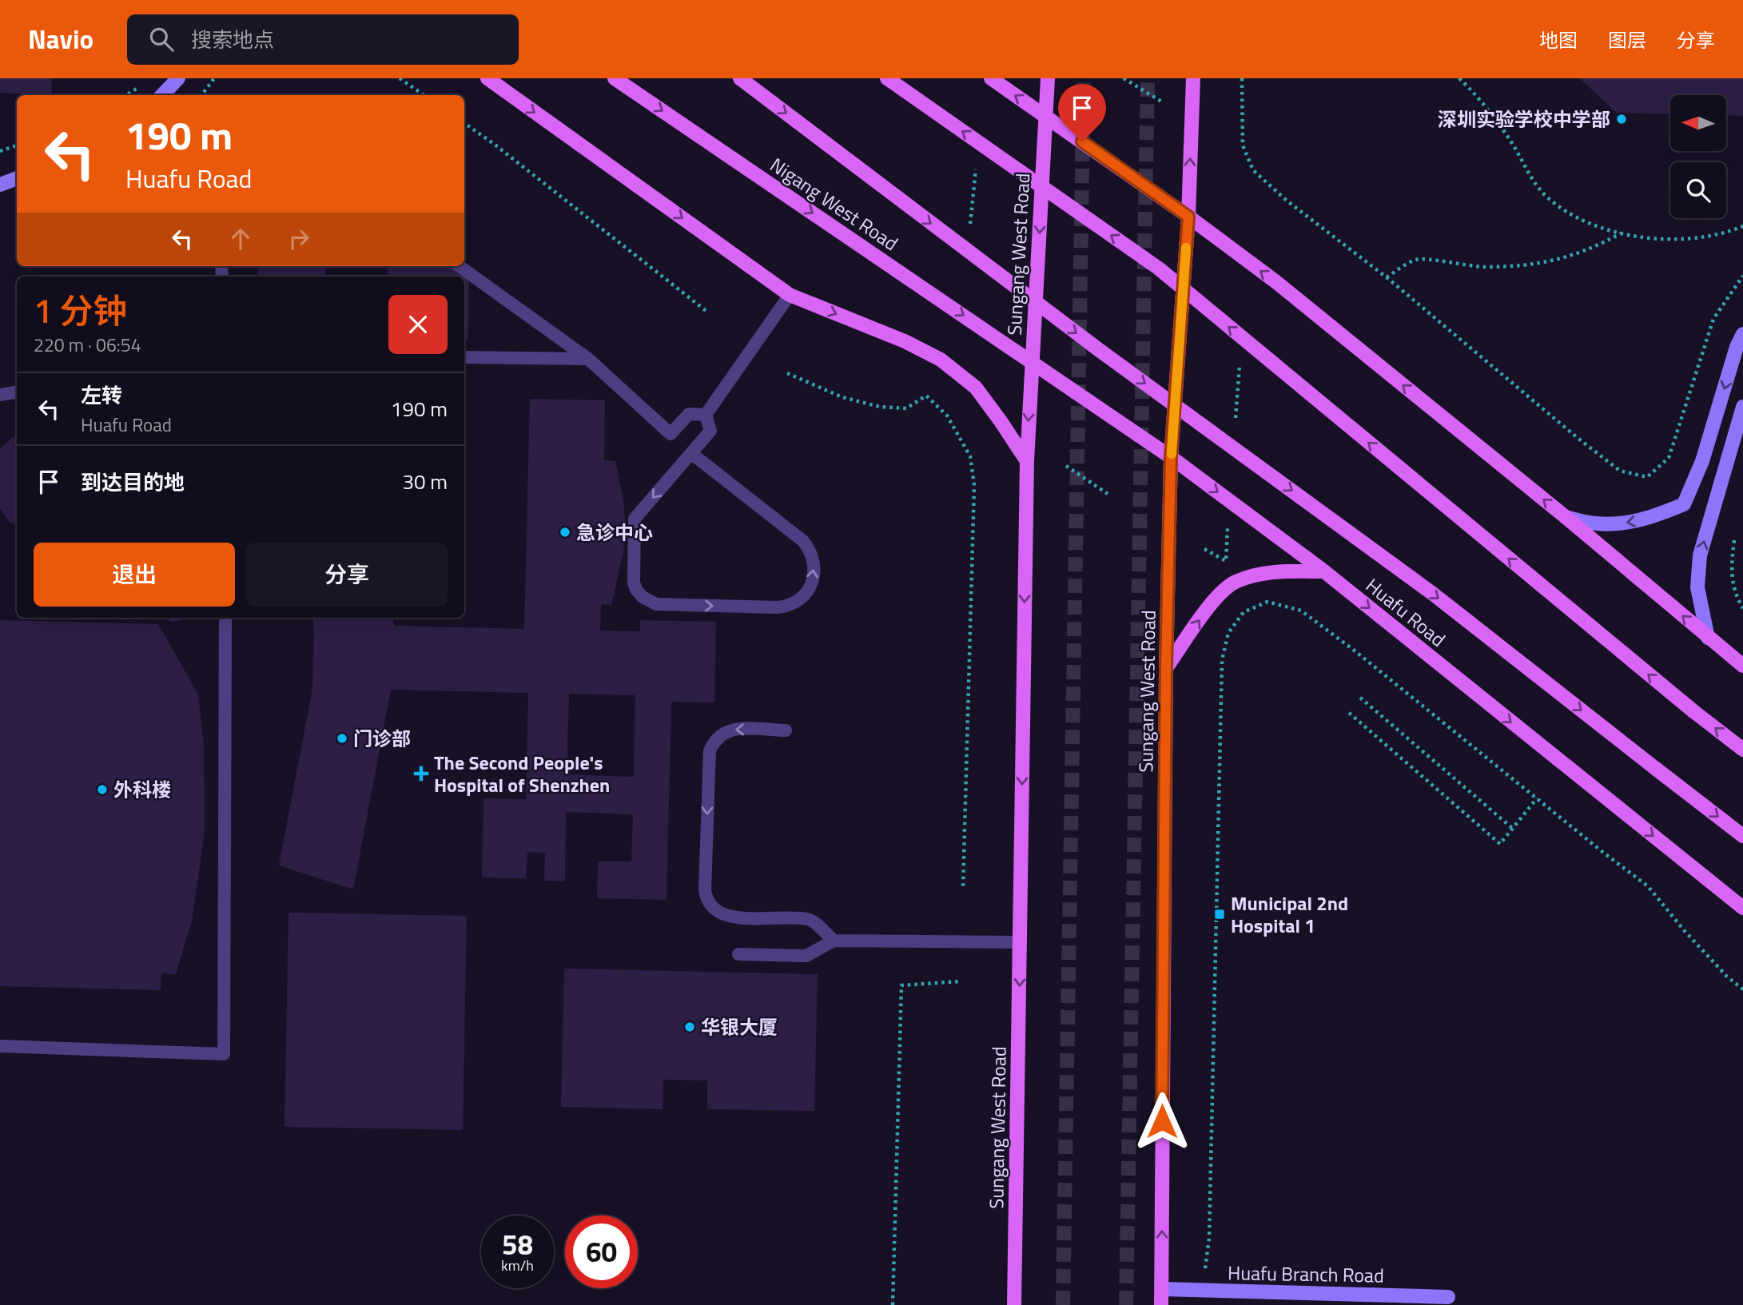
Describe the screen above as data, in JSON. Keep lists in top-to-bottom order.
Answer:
{
  "streets": {
    "main road": [
      "Nigang West Road",
      "Sungang West Road",
      "Huafu Road",
      "Huafu Branch Road"
    ]
  },
  "crossings": [
    ["Nigang West Road", "Sungang West Road"],
    ["Nigang West Road", "Huafu Road"],
    ["Sungang West Road", "Huafu Road"],
    ["Sungang West Road", "Huafu Branch Road"]
  ],
  "places": {
    "other": [
      "深圳实验学校中学部",
      "急诊中心",
      "门诊部",
      "外科楼",
      "华银大厦"
    ],
    "health": ["The Second People's Hospital of Shenzhen"],
    "transit": ["Municipal 2nd Hospital 1"]
  },
  "north": "left",
  "page": {
    "header": "Navio",
    "search": "搜索地点",
    "nav": ["地图", "图层", "分享"],
    "turn": ["190 m", "Huafu Road"],
    "heading": ["1 分钟", "220 m · 06:54"],
    "list": [
      {
        "name": "左转",
        "note": "Huafu Road",
        "value": "190 m"
      },
      {
        "name": "到达目的地",
        "value": "30 m"
      }
    ],
    "buttons": ["退出", "分享"],
    "speed": "58 km/h",
    "limit": "60"
  }
}
